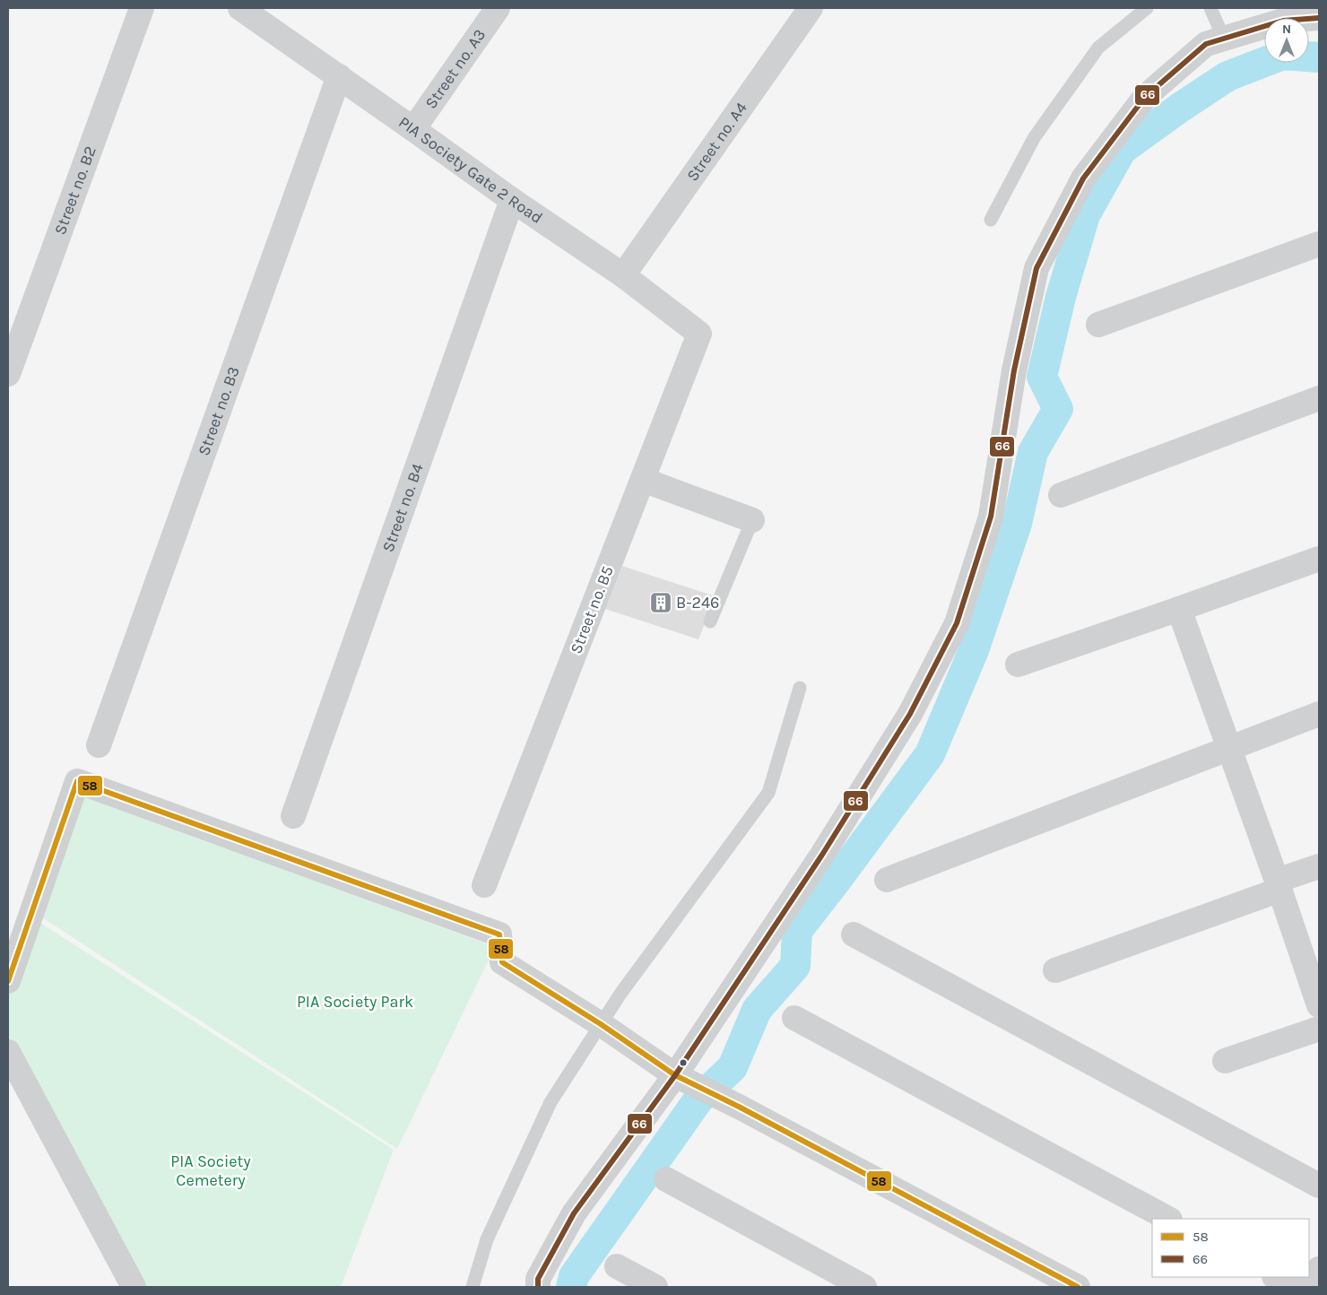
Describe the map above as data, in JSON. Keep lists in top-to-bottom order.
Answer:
{
  "streets": {
    "street": [
      "Street no. A3",
      "Street no. A4",
      "PIA Society Gate 2 Road",
      "Street no. B2",
      "Street no. B3",
      "Street no. B4",
      "Street no. B5"
    ]
  },
  "crossings": [
    ["Street no. A3", "PIA Society Gate 2 Road"],
    ["Street no. A4", "PIA Society Gate 2 Road"],
    ["PIA Society Gate 2 Road", "Street no. B3"],
    ["PIA Society Gate 2 Road", "Street no. B4"],
    ["PIA Society Gate 2 Road", "Street no. B5"]
  ],
  "parks": ["PIA Society Park", "PIA Society Cemetery"],
  "places": {
    "building": ["B-246"]
  },
  "lines": ["transit line 66", "transit line 58"],
  "legend": ["58", "66"],
  "north": "top"
}
